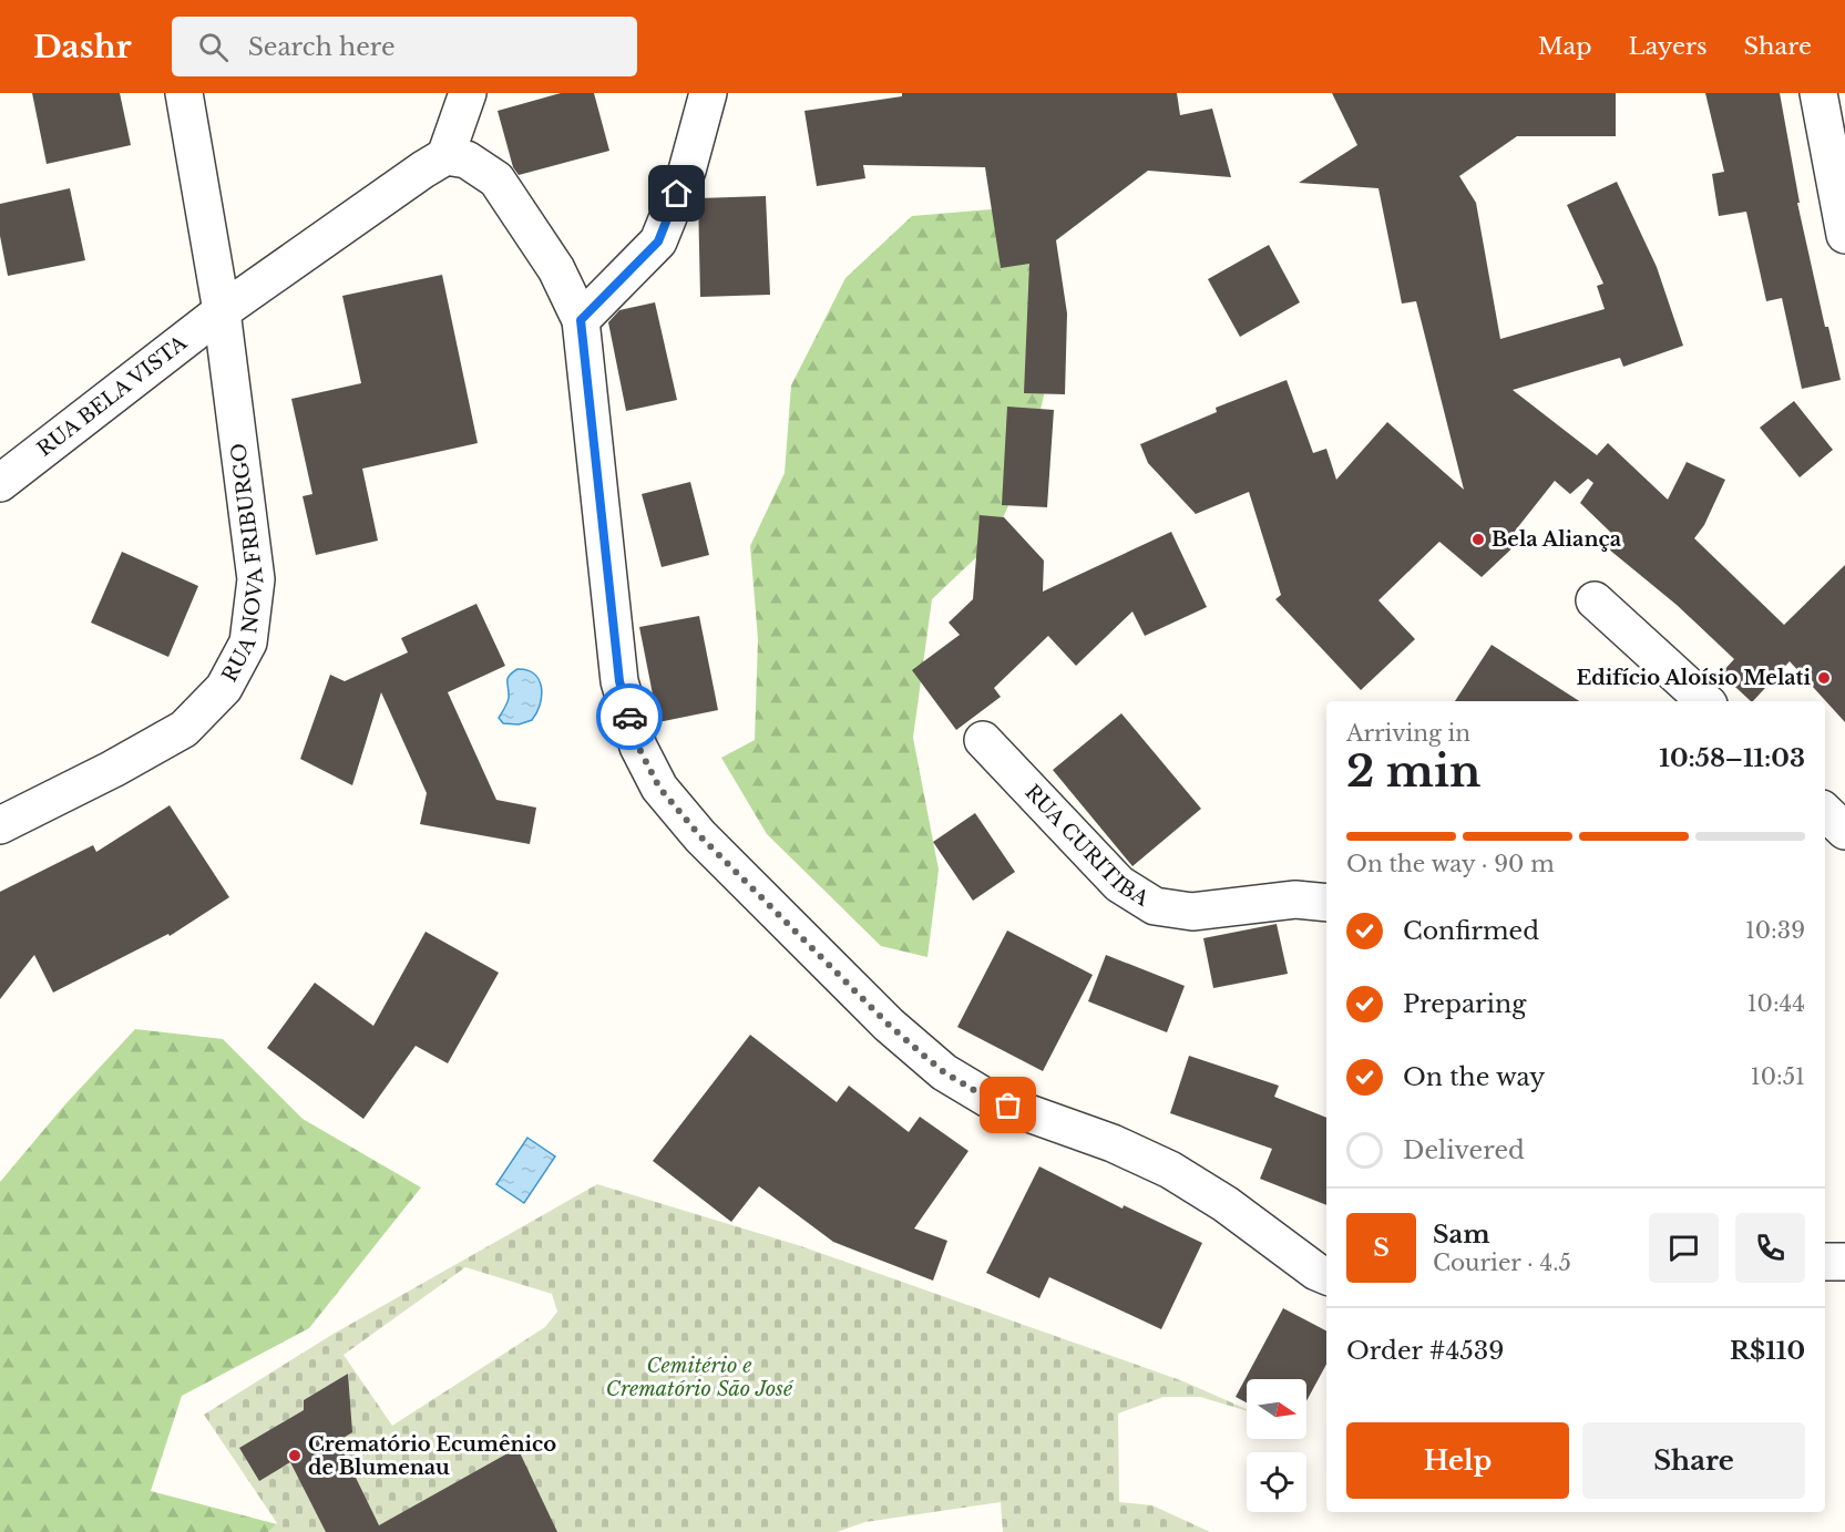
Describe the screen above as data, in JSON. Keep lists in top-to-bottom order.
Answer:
{
  "streets": {
    "street": ["RUA BELA VISTA", "RUA NOVA FRIBURGO", "RUA CURITIBA"]
  },
  "crossings": [
    ["RUA BELA VISTA", "RUA NOVA FRIBURGO"]
  ],
  "parks": ["Cemitério e Crematório São José"],
  "places": ["Bela Aliança", "Edifício Aloísio Melati", "Crematório Ecumênico de Blumenau"],
  "north": "right",
  "page": {
    "header": "Dashr",
    "search": "Search here",
    "nav": ["Map", "Layers", "Share"],
    "heading": ["2 min", "Arriving in", "10:58–11:03"],
    "panel": [
      "Sam",
      "Courier · 4.5",
      "Order #4539",
      "R$110"
    ],
    "bar": "On the way · 90 m",
    "list": [
      ["Confirmed", "10:39"],
      ["Preparing", "10:44"],
      ["On the way", "10:51"],
      "Delivered"
    ],
    "round": "S",
    "buttons": ["Help", "Share"]
  }
}
